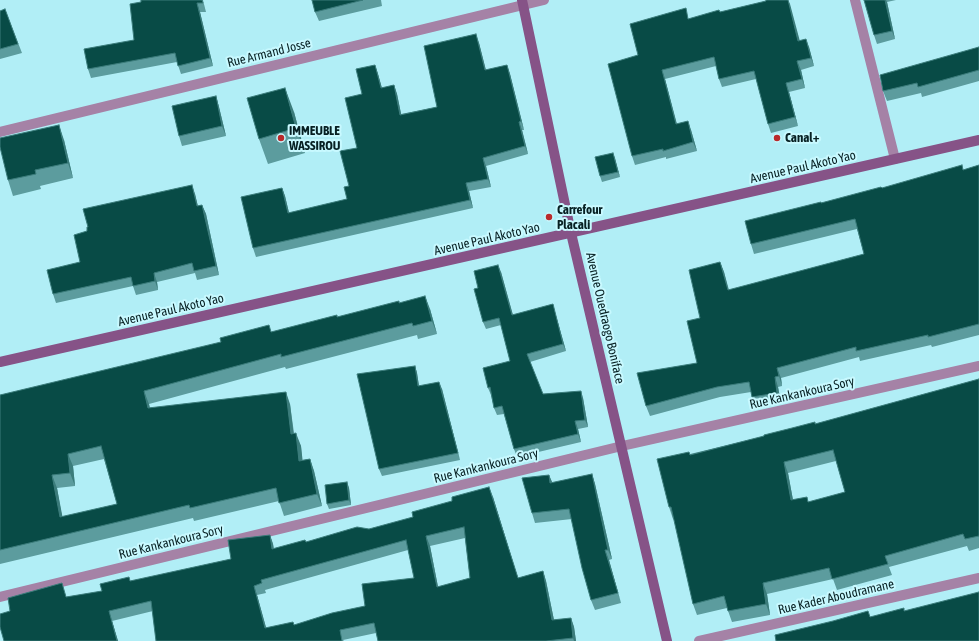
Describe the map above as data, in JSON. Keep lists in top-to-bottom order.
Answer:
{
  "streets": {
    "street": [
      "Rue Armand Josse",
      "Avenue Paul Akoto Yao",
      "Avenue Ouedraogo Boniface",
      "Rue Kankankoura Sory",
      "Rue Kader Aboudramane"
    ]
  },
  "crossings": [
    ["Rue Armand Josse", "Avenue Ouedraogo Boniface"],
    ["Avenue Paul Akoto Yao", "Avenue Ouedraogo Boniface"],
    ["Avenue Ouedraogo Boniface", "Rue Kankankoura Sory"]
  ],
  "places": ["IMMEUBLE WASSIROU", "Canal+", "Carrefour Placali"]
}
